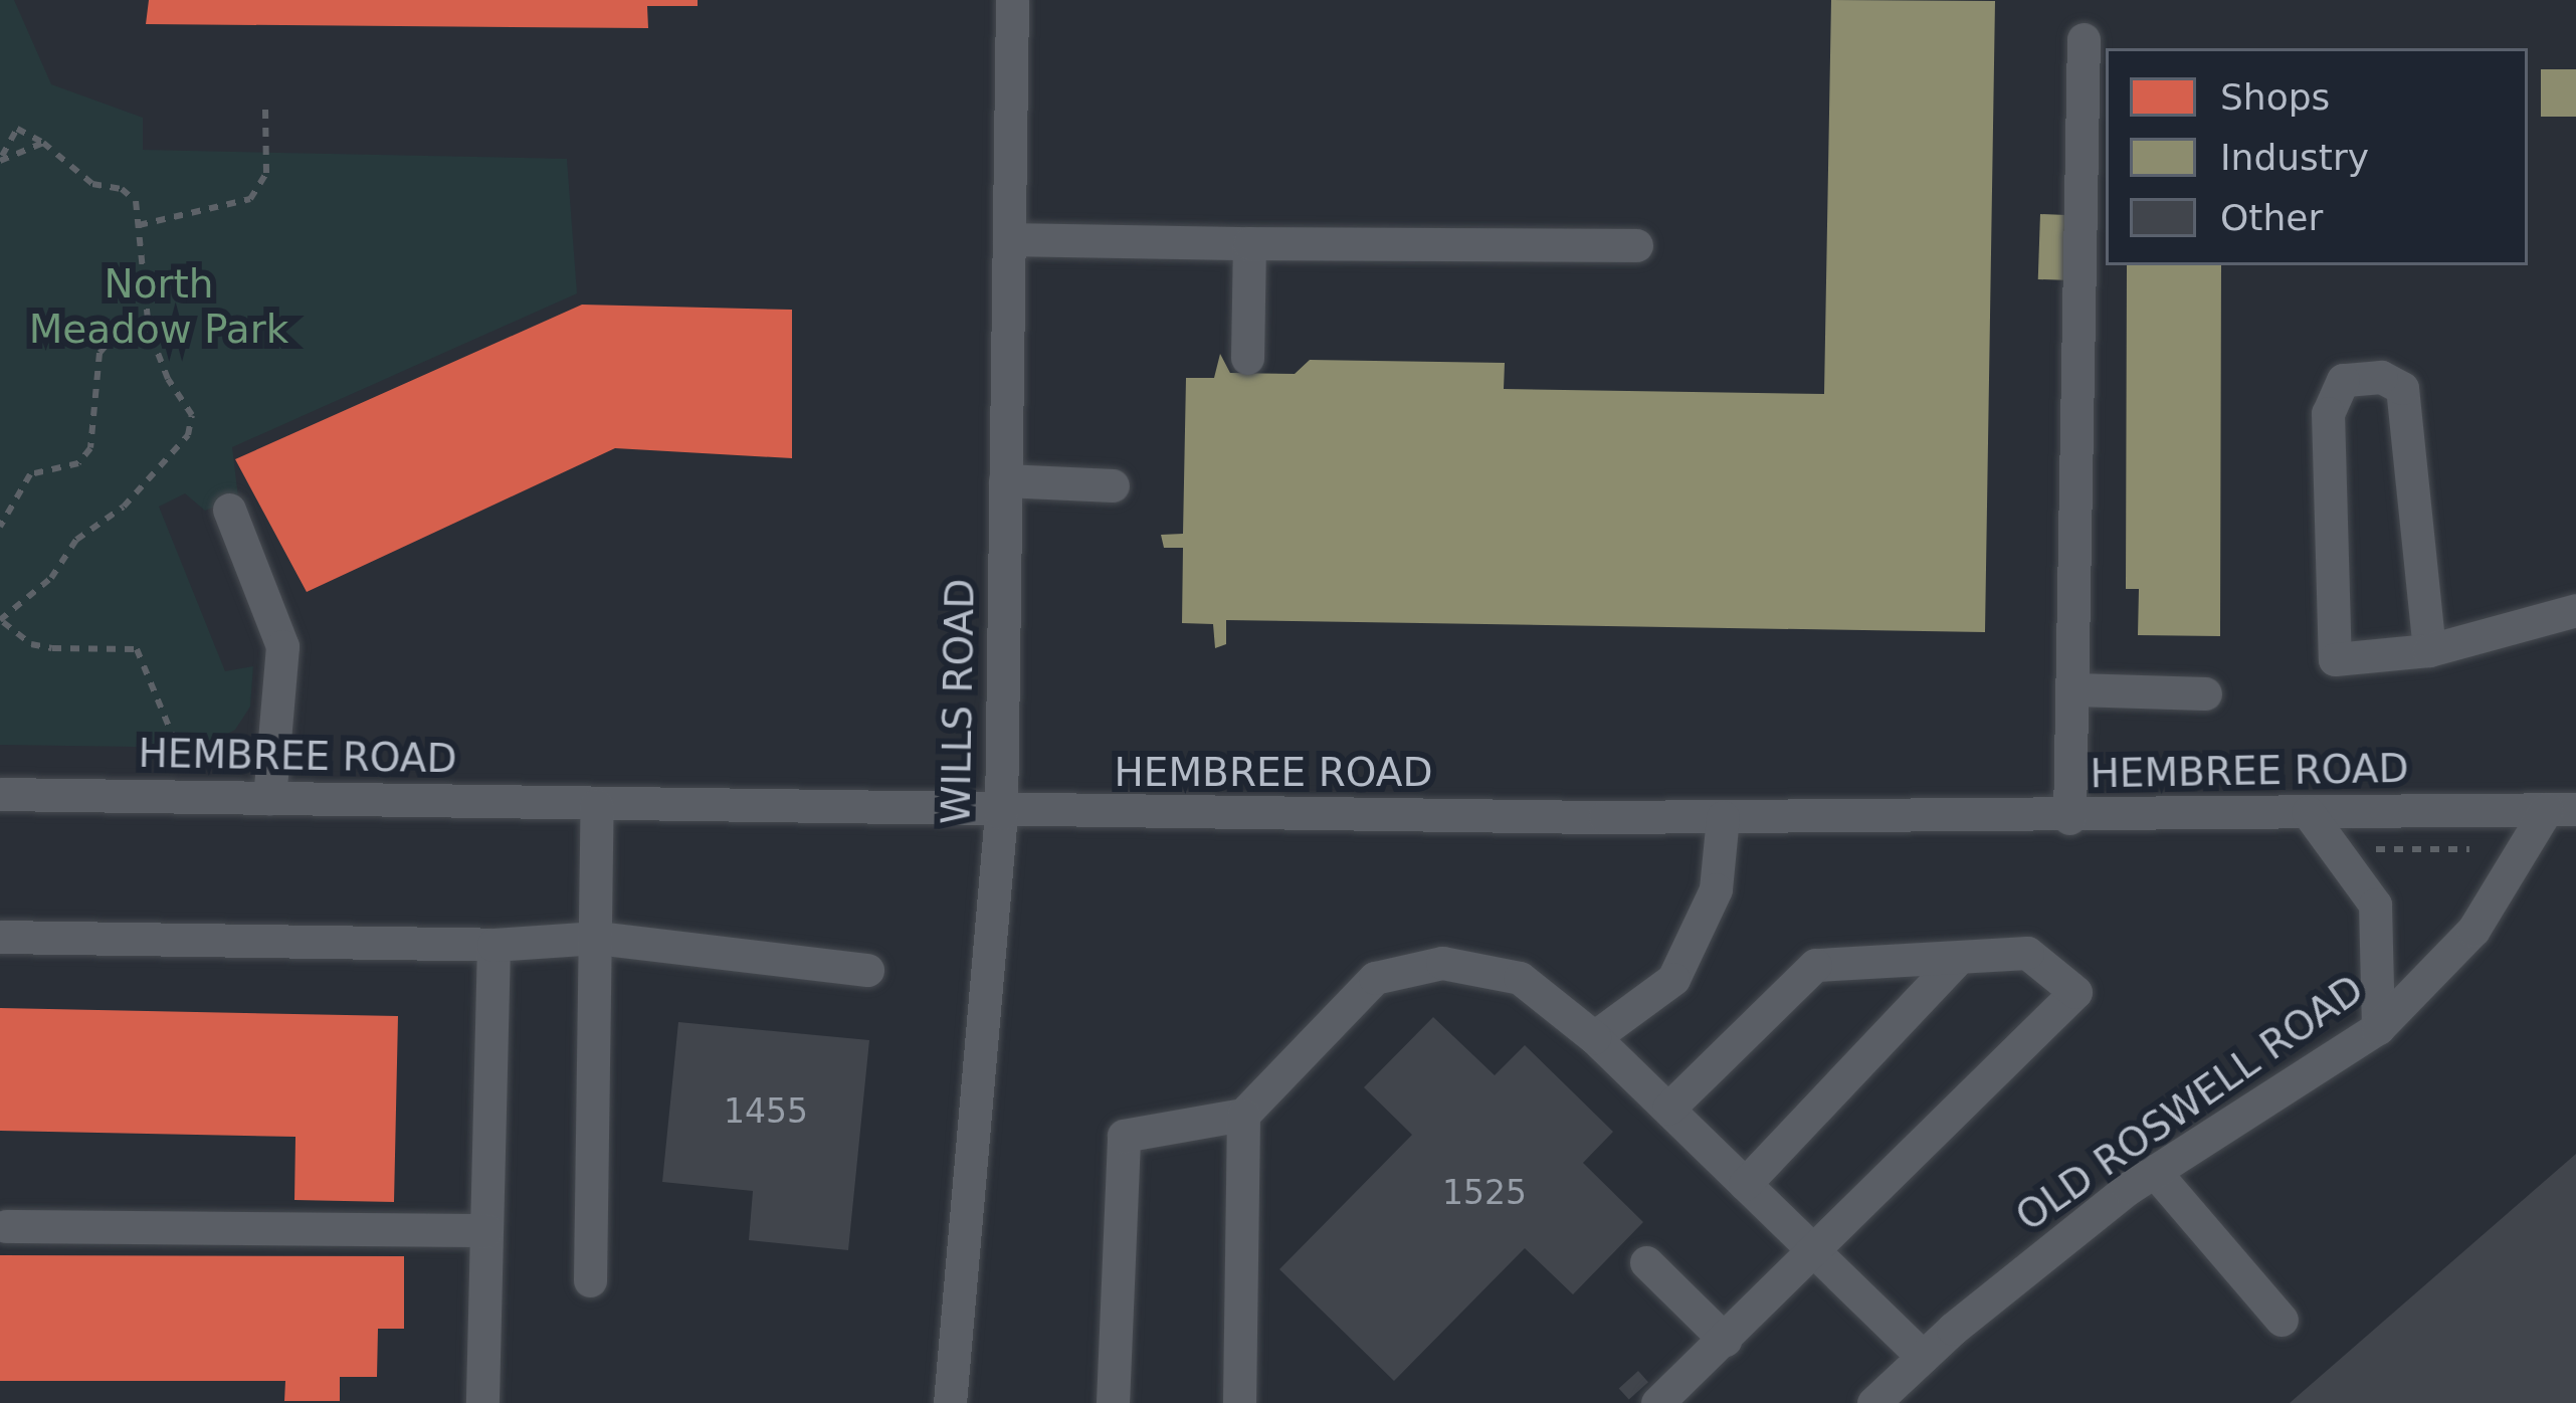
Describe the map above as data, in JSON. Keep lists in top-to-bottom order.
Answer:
{
  "streets": {
    "street": ["WILLS ROAD", "HEMBREE ROAD", "OLD ROSWELL ROAD"]
  },
  "crossings": [
    ["WILLS ROAD", "HEMBREE ROAD"],
    ["HEMBREE ROAD", "OLD ROSWELL ROAD"]
  ],
  "parks": ["North Meadow Park"],
  "house_numbers": ["1455", "1525"],
  "legend": ["Shops", "Industry", "Other"]
}
